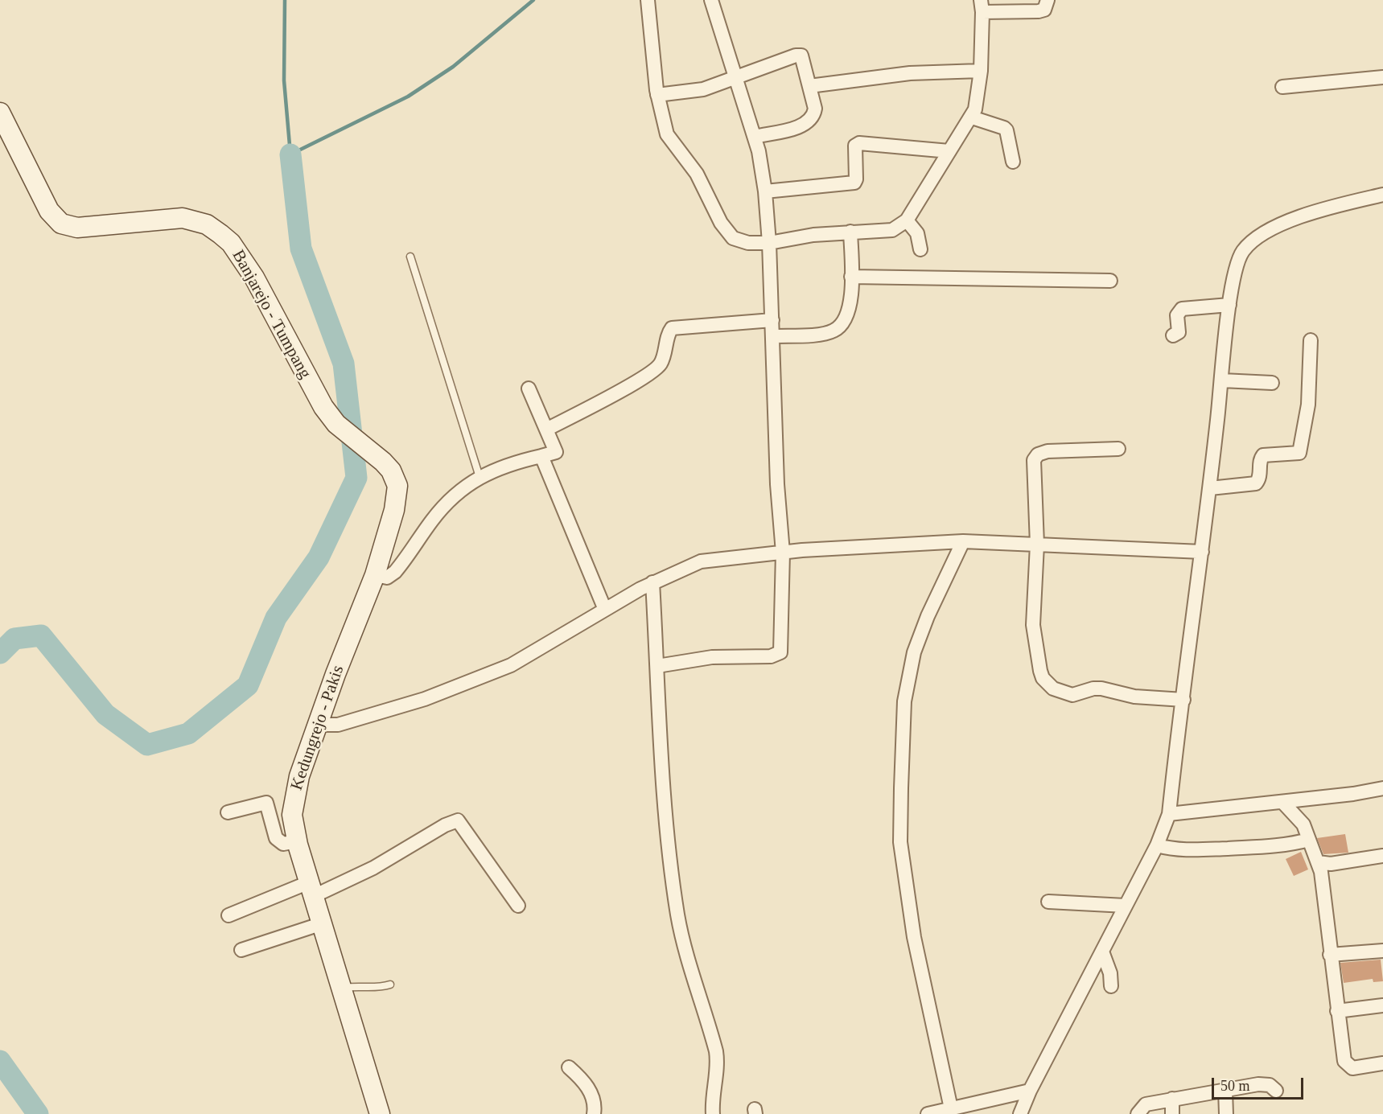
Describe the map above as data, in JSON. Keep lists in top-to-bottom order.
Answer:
{
  "streets": {
    "main road": ["Banjarejo - Tumpang", "Kedungrejo - Pakis"]
  },
  "crossings": [
    ["Banjarejo - Tumpang", "Kedungrejo - Pakis"]
  ],
  "scale_bar": "50 m"
}
